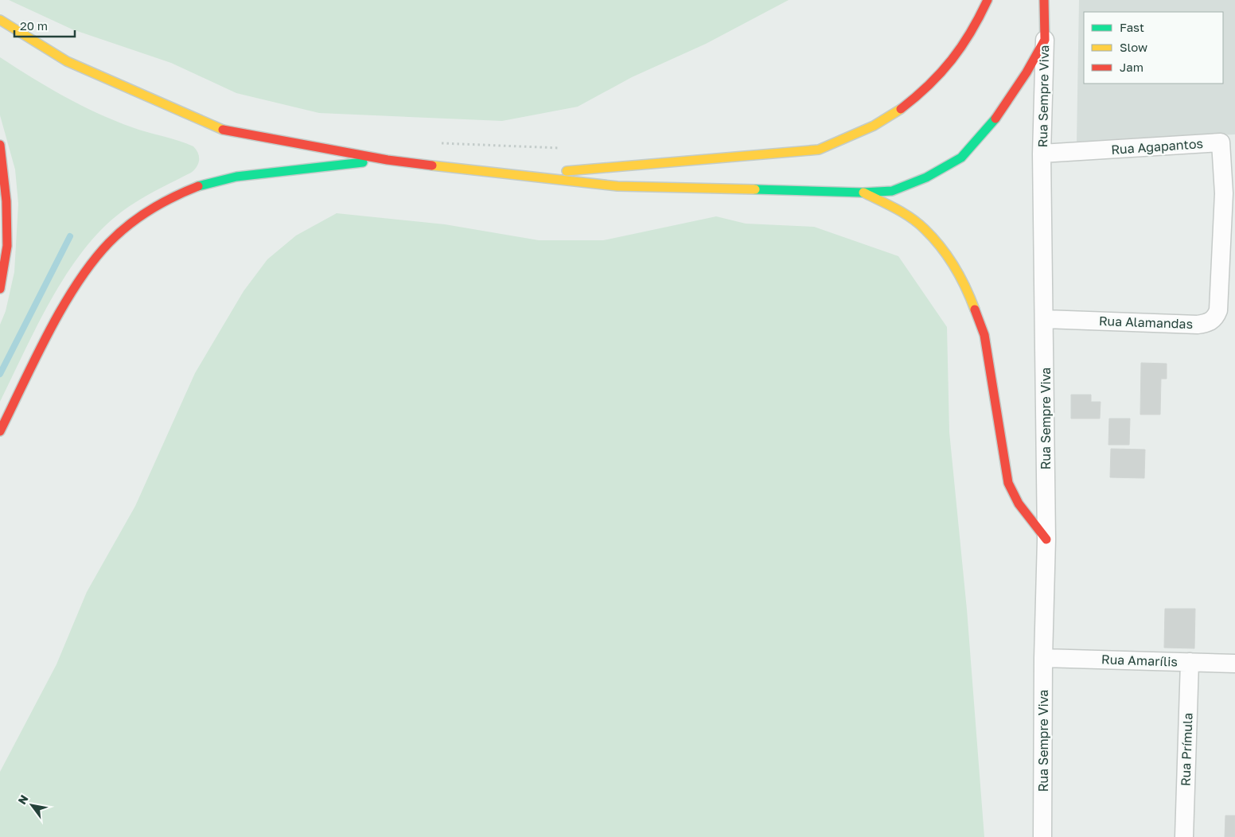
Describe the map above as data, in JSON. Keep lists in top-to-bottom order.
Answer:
{
  "streets": {
    "main road": ["Rua Sempre Viva"],
    "street": [
      "Rua Agapantos",
      "Rua Alamandas",
      "Rua Amarílis",
      "Rua Prímula"
    ]
  },
  "crossings": [
    ["Rua Sempre Viva", "Rua Agapantos"],
    ["Rua Sempre Viva", "Rua Alamandas"],
    ["Rua Sempre Viva", "Rua Amarílis"],
    ["Rua Agapantos", "Rua Alamandas"],
    ["Rua Amarílis", "Rua Prímula"]
  ],
  "legend": ["Fast", "Slow", "Jam"],
  "scale_bar": "20 m",
  "north": "top left"
}
